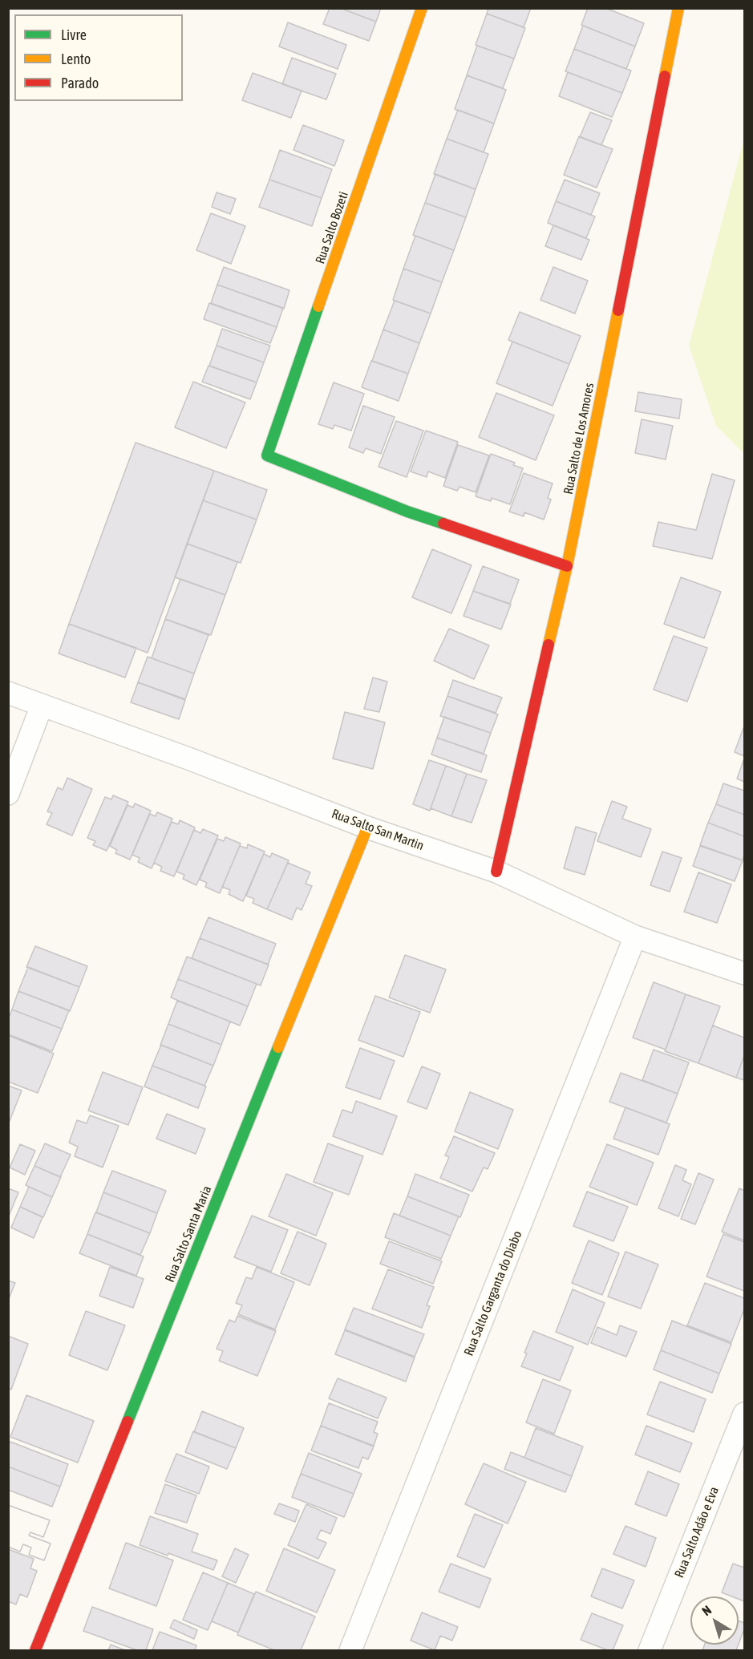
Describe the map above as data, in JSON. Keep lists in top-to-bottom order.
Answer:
{
  "streets": {
    "street": [
      "Rua Salto Bozeti",
      "Rua Salto de Los Amores",
      "Rua Salto San Martin",
      "Rua Salto Santa Maria",
      "Rua Salto Garganta do Diabo",
      "Rua Salto Adão e Eva"
    ]
  },
  "crossings": [
    ["Rua Salto Bozeti", "Rua Salto de Los Amores"],
    ["Rua Salto de Los Amores", "Rua Salto San Martin"],
    ["Rua Salto San Martin", "Rua Salto Santa Maria"],
    ["Rua Salto San Martin", "Rua Salto Garganta do Diabo"]
  ],
  "legend": ["Livre", "Lento", "Parado"],
  "north": "top left"
}
